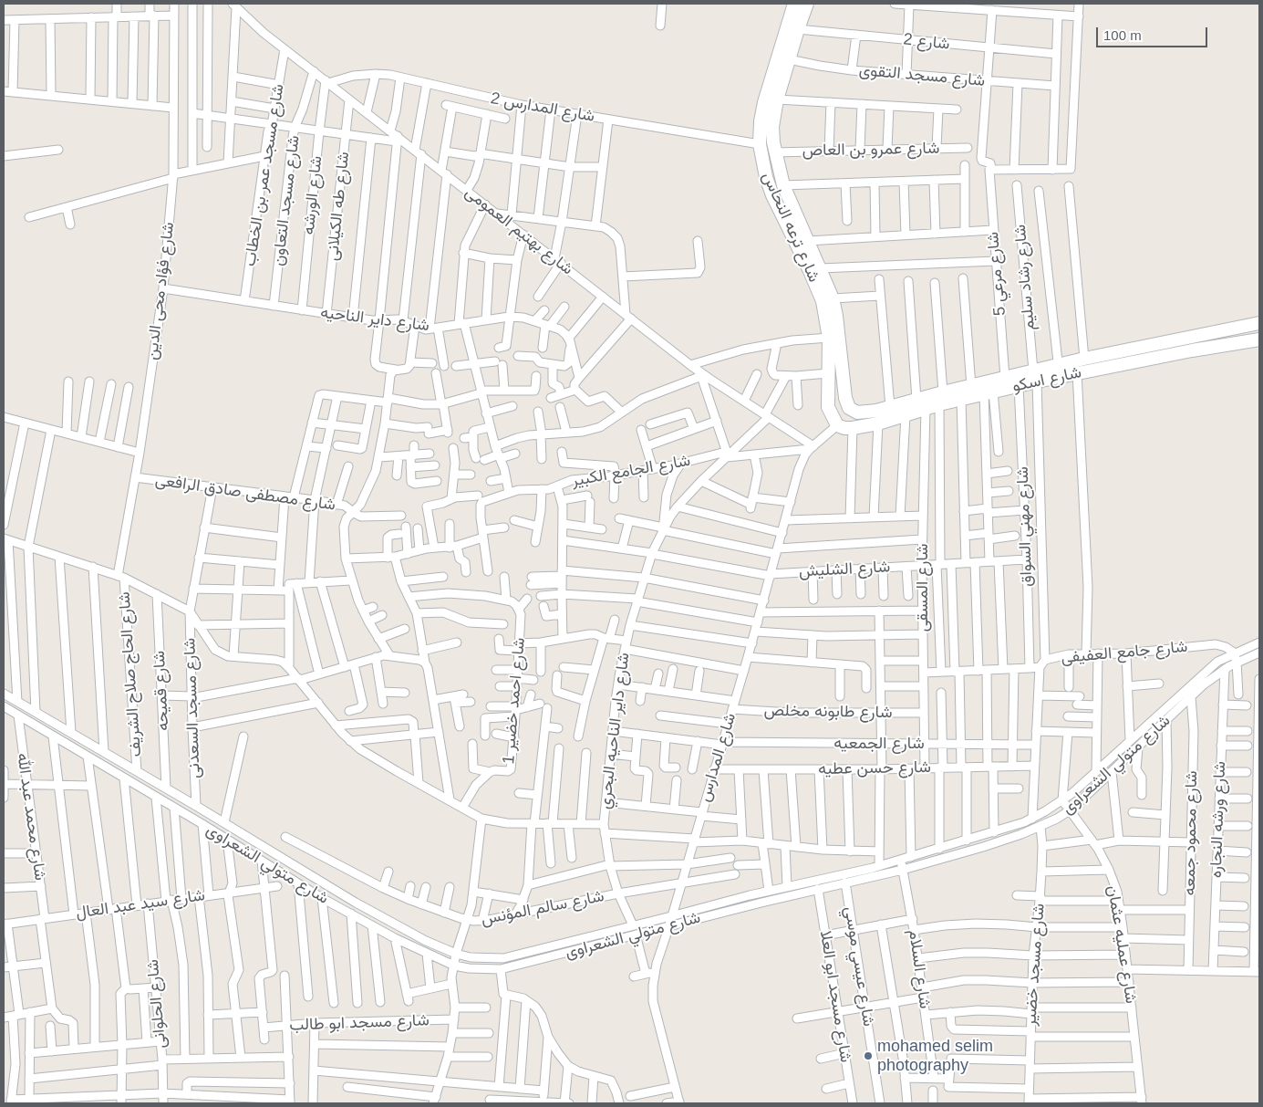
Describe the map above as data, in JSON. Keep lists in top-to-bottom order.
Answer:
{
  "streets": {
    "main road": ["شارع ترعه النحاس", "شارع اسكو"],
    "street": [
      "شارع 2",
      "شارع مسجد التقوى",
      "شارع المدارس 2",
      "شارع عمرو بن العاص",
      "شارع مسجد عمر بن الخطاب",
      "شارع الورشه",
      "شارع مسجد التعاون",
      "شارع طه الكيلانى",
      "شارع بهتيم العمومى",
      "شارع مرعي 5",
      "شارع رشاد سليم",
      "شارع فؤاد محى الدين",
      "شارع داير الناحيه",
      "شارع الجامع الكبير",
      "شارع مصطفى صادق الرافعى",
      "شارع مهني السواق",
      "شارع الشليش",
      "شارع المسقى",
      "شارع جامع العفيفى",
      "شارع الحاج صلاح الشريف",
      "شارع قميحه",
      "شارع احمد خضير 1",
      "شارع مسجد السعدنى",
      "شارع طابونه مخلص",
      "شارع داير الناحيه البحري",
      "شارع الجمعيه",
      "شارع المدارس",
      "شارع متولي الشعراوى",
      "شارع حسن عطيه",
      "شارع محمد عبد الله",
      "شارع ورشه النجاره",
      "شارع محمود جمعه",
      "شارع سيد عبد العال",
      "شارع سالم المؤنس",
      "شارع عمليه عثمان",
      "شارع مسجد خضير",
      "شارع عيسي موسي",
      "شارع السلام",
      "شارع مسجد ابو العلا",
      "شارع الحلوانى",
      "شارع مسجد ابو طالب"
    ]
  },
  "crossings": [
    ["شارع 2", "شارع ترعه النحاس"],
    ["شارع مسجد التقوى", "شارع ترعه النحاس"],
    ["شارع المدارس 2", "شارع الورشه"],
    ["شارع المدارس 2", "شارع ترعه النحاس"],
    ["شارع المدارس 2", "شارع بهتيم العمومى"],
    ["شارع عمرو بن العاص", "شارع ترعه النحاس"],
    ["شارع مسجد عمر بن الخطاب", "شارع بهتيم العمومى"],
    ["شارع مسجد عمر بن الخطاب", "شارع داير الناحيه"],
    ["شارع الورشه", "شارع بهتيم العمومى"],
    ["شارع الورشه", "شارع داير الناحيه"],
    ["شارع مسجد التعاون", "شارع بهتيم العمومى"],
    ["شارع مسجد التعاون", "شارع داير الناحيه"],
    ["شارع طه الكيلانى", "شارع بهتيم العمومى"],
    ["شارع طه الكيلانى", "شارع داير الناحيه"],
    ["شارع ترعه النحاس", "شارع اسكو"],
    ["شارع ترعه النحاس", "شارع المدارس"],
    ["شارع بهتيم العمومى", "شارع الجامع الكبير"],
    ["شارع بهتيم العمومى", "شارع داير الناحيه البحري"],
    ["شارع بهتيم العمومى", "شارع المدارس"],
    ["شارع مرعي 5", "شارع اسكو"],
    ["شارع رشاد سليم", "شارع اسكو"],
    ["شارع رشاد سليم", "شارع جامع العفيفى"],
    ["شارع رشاد سليم", "شارع الجمعيه"],
    ["شارع رشاد سليم", "شارع متولي الشعراوى"],
    ["شارع رشاد سليم", "شارع حسن عطيه"],
    ["شارع فؤاد محى الدين", "شارع داير الناحيه"],
    ["شارع فؤاد محى الدين", "شارع مصطفى صادق الرافعى"],
    ["شارع فؤاد محى الدين", "شارع الحاج صلاح الشريف"],
    ["شارع اسكو", "شارع مهني السواق"],
    ["شارع اسكو", "شارع المسقى"],
    ["شارع اسكو", "شارع المدارس"],
    ["شارع الجامع الكبير", "شارع داير الناحيه البحري"],
    ["شارع الجامع الكبير", "شارع المدارس"],
    ["شارع مصطفى صادق الرافعى", "شارع مسجد السعدنى"],
    ["شارع مهني السواق", "شارع الشليش"],
    ["شارع مهني السواق", "شارع جامع العفيفى"],
    ["شارع الشليش", "شارع المسقى"],
    ["شارع الشليش", "شارع داير الناحيه البحري"],
    ["شارع الشليش", "شارع المدارس"],
    ["شارع المسقى", "شارع جامع العفيفى"],
    ["شارع المسقى", "شارع طابونه مخلص"],
    ["شارع المسقى", "شارع الجمعيه"],
    ["شارع المسقى", "شارع حسن عطيه"],
    ["شارع جامع العفيفى", "شارع متولي الشعراوى"],
    ["شارع الحاج صلاح الشريف", "شارع متولي الشعراوى"],
    ["شارع قميحه", "شارع متولي الشعراوى"],
    ["شارع مسجد السعدنى", "شارع متولي الشعراوى"],
    ["شارع طابونه مخلص", "شارع داير الناحيه البحري"],
    ["شارع طابونه مخلص", "شارع المدارس"],
    ["شارع داير الناحيه البحري", "شارع الجمعيه"],
    ["شارع داير الناحيه البحري", "شارع متولي الشعراوى"],
    ["شارع داير الناحيه البحري", "شارع سالم المؤنس"],
    ["شارع الجمعيه", "شارع المدارس"],
    ["شارع المدارس", "شارع متولي الشعراوى"],
    ["شارع المدارس", "شارع حسن عطيه"],
    ["شارع المدارس", "شارع سالم المؤنس"],
    ["شارع متولي الشعراوى", "شارع محمد عبد الله"],
    ["شارع متولي الشعراوى", "شارع ورشه النجاره"],
    ["شارع متولي الشعراوى", "شارع محمود جمعه"],
    ["شارع متولي الشعراوى", "شارع عمليه عثمان"],
    ["شارع متولي الشعراوى", "شارع مسجد خضير"],
    ["شارع متولي الشعراوى", "شارع عيسي موسي"],
    ["شارع متولي الشعراوى", "شارع السلام"],
    ["شارع متولي الشعراوى", "شارع مسجد ابو العلا"],
    ["شارع محمد عبد الله", "شارع سيد عبد العال"],
    ["شارع سيد عبد العال", "شارع الحلوانى"]
  ],
  "places": ["mohamed selim photography"],
  "scale_bar": "100 m"
}
